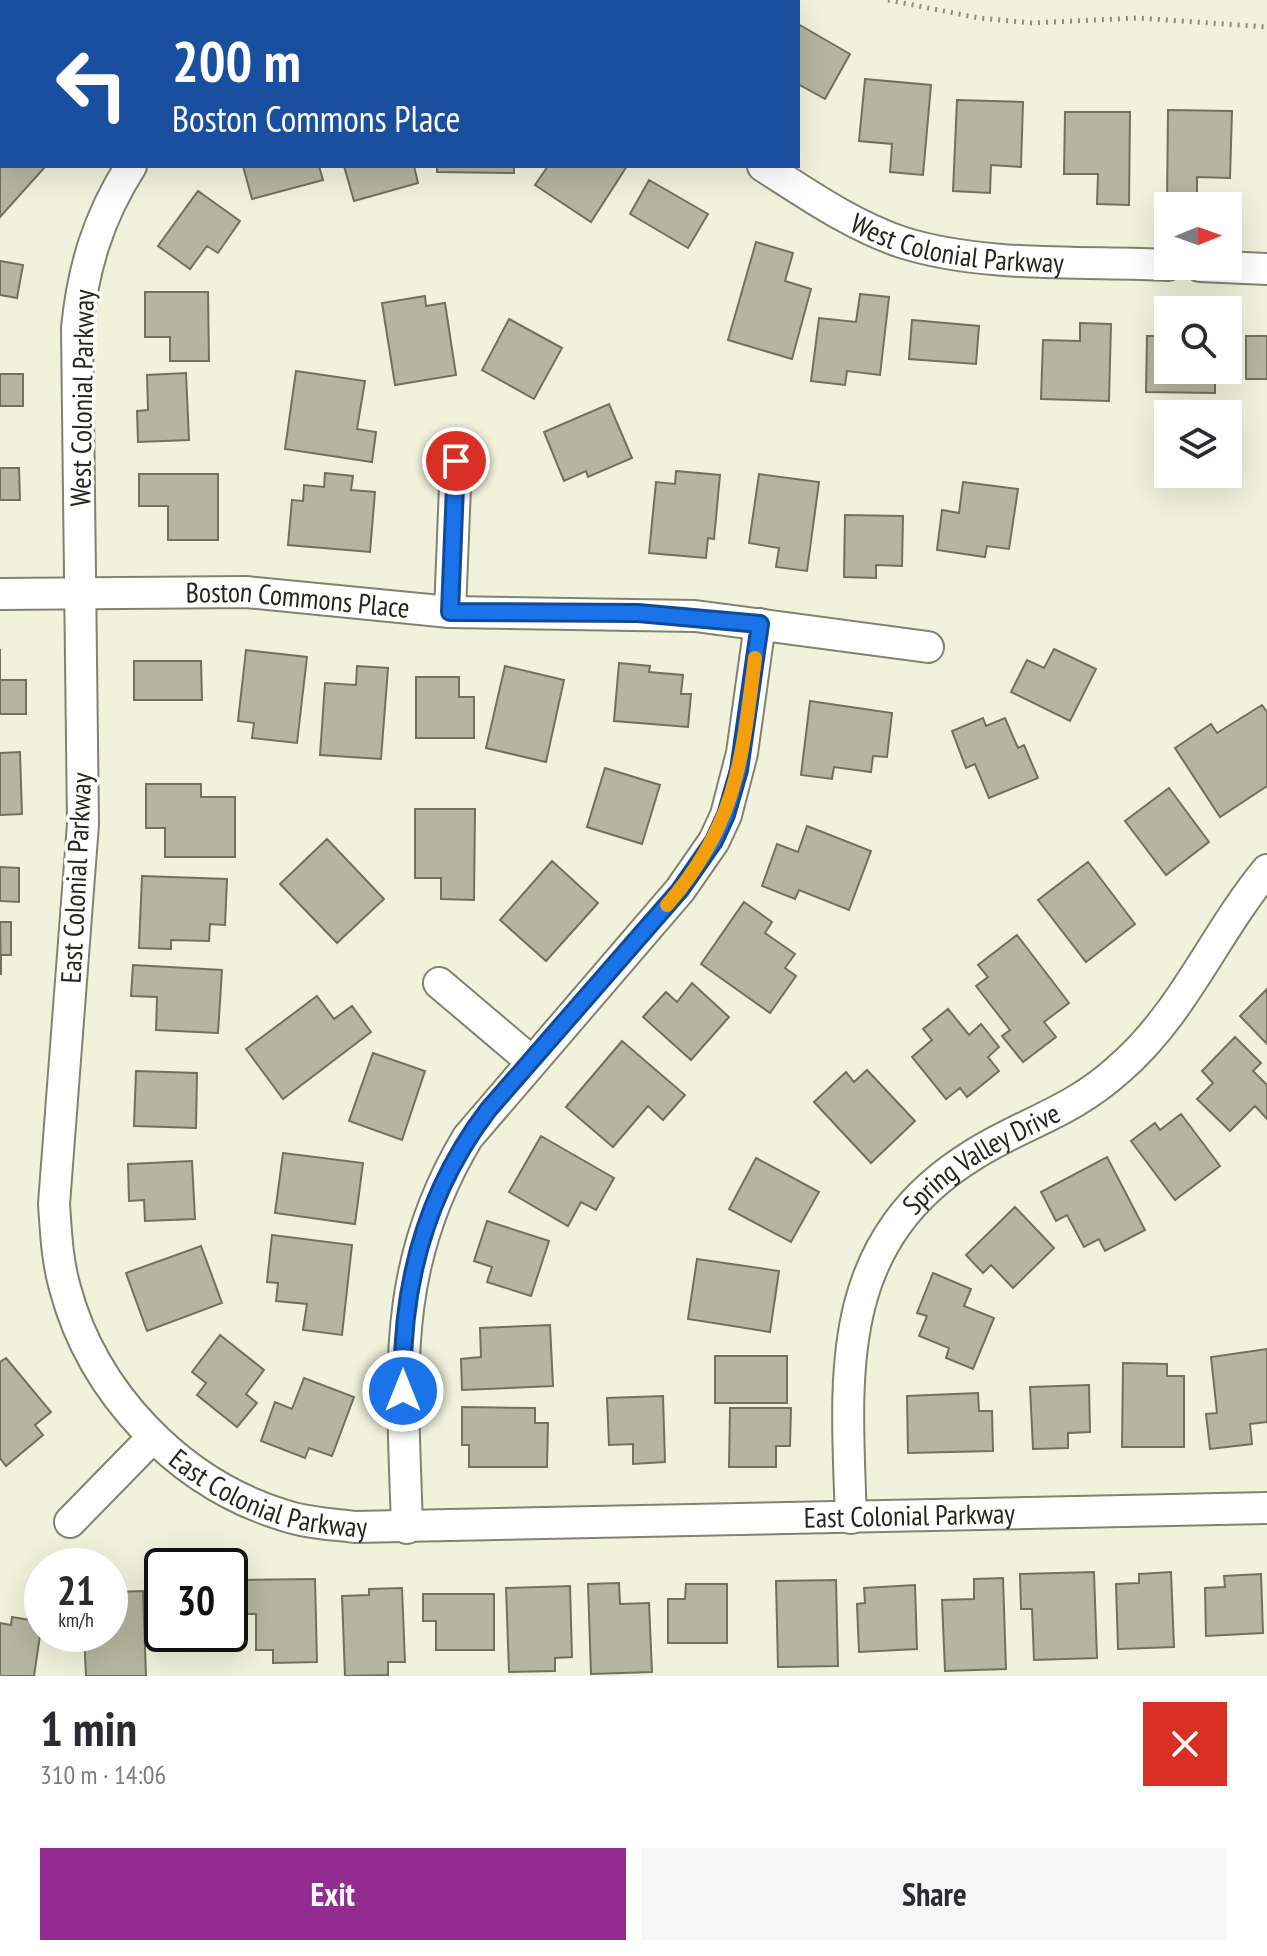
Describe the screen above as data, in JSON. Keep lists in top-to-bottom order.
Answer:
{
  "streets": {
    "street": [
      "West Colonial Parkway",
      "Boston Commons Place",
      "East Colonial Parkway",
      "Spring Valley Drive"
    ]
  },
  "crossings": [
    ["West Colonial Parkway", "Boston Commons Place"],
    ["West Colonial Parkway", "East Colonial Parkway"],
    ["Boston Commons Place", "East Colonial Parkway"],
    ["East Colonial Parkway", "Spring Valley Drive"]
  ],
  "north": "right",
  "page": {
    "turn": ["200 m", "Boston Commons Place"],
    "speed": "21 km/h",
    "limit": "30",
    "heading": ["1 min", "310 m · 14:06"],
    "buttons": ["Exit", "Share"]
  }
}
